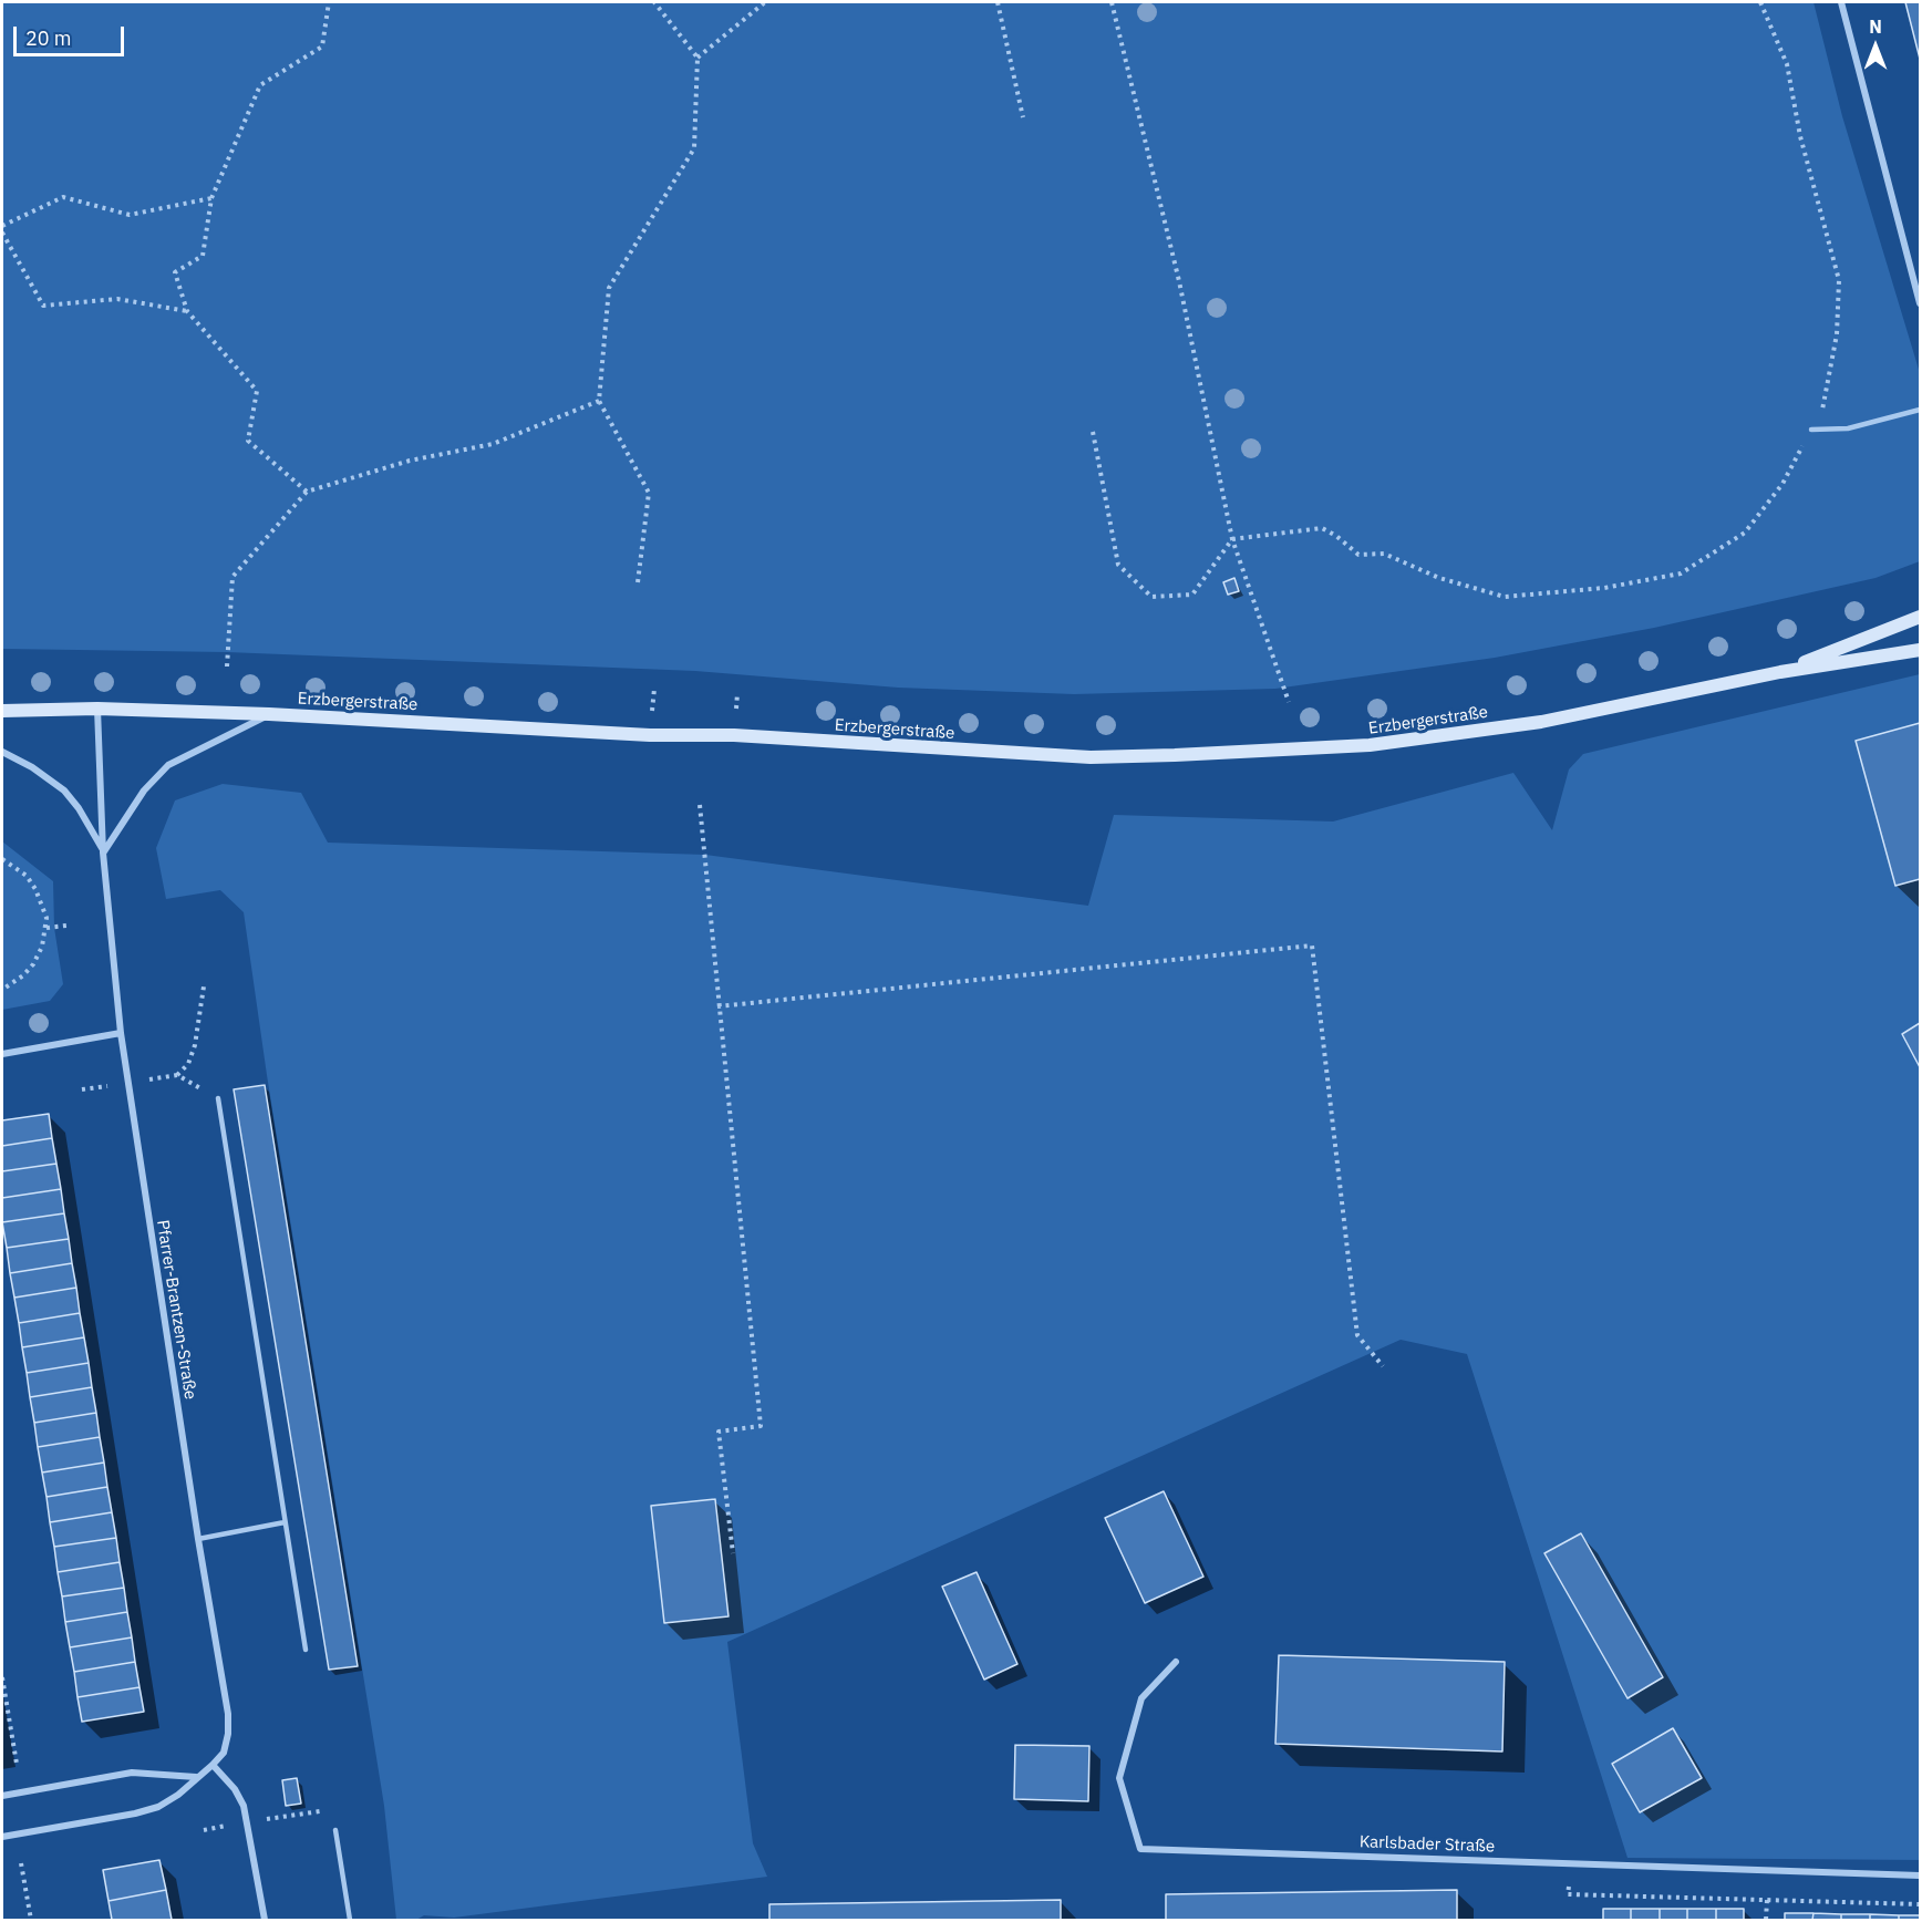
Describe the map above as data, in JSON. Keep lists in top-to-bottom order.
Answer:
{
  "streets": {
    "main road": ["Erzbergerstraße"],
    "street": ["Pfarrer-Brantzen-Straße", "Karlsbader Straße"]
  },
  "crossings": [
    ["Erzbergerstraße", "Pfarrer-Brantzen-Straße"]
  ],
  "scale_bar": "20 m",
  "north": "top"
}
